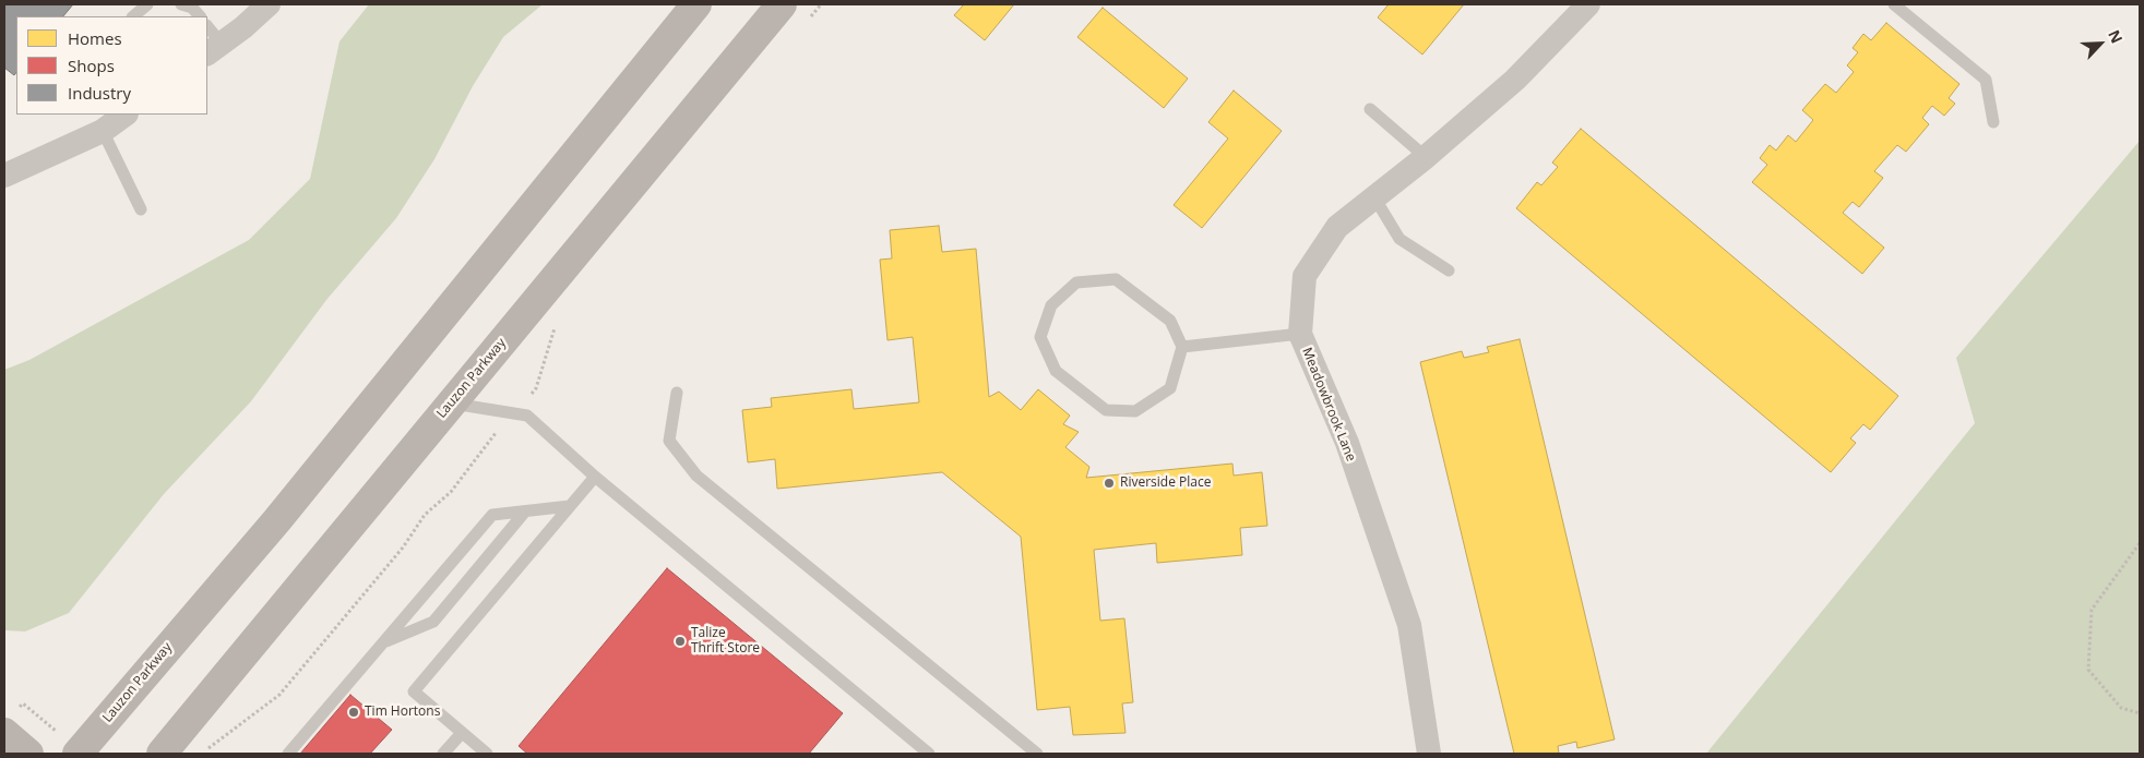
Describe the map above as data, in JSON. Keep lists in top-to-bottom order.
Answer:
{
  "streets": {
    "main road": ["Lauzon Parkway"],
    "street": ["Meadowbrook Lane"]
  },
  "places": ["Riverside Place", "Talize Thrift Store", "Tim Hortons"],
  "legend": ["Homes", "Shops", "Industry"],
  "north": "top right"
}
